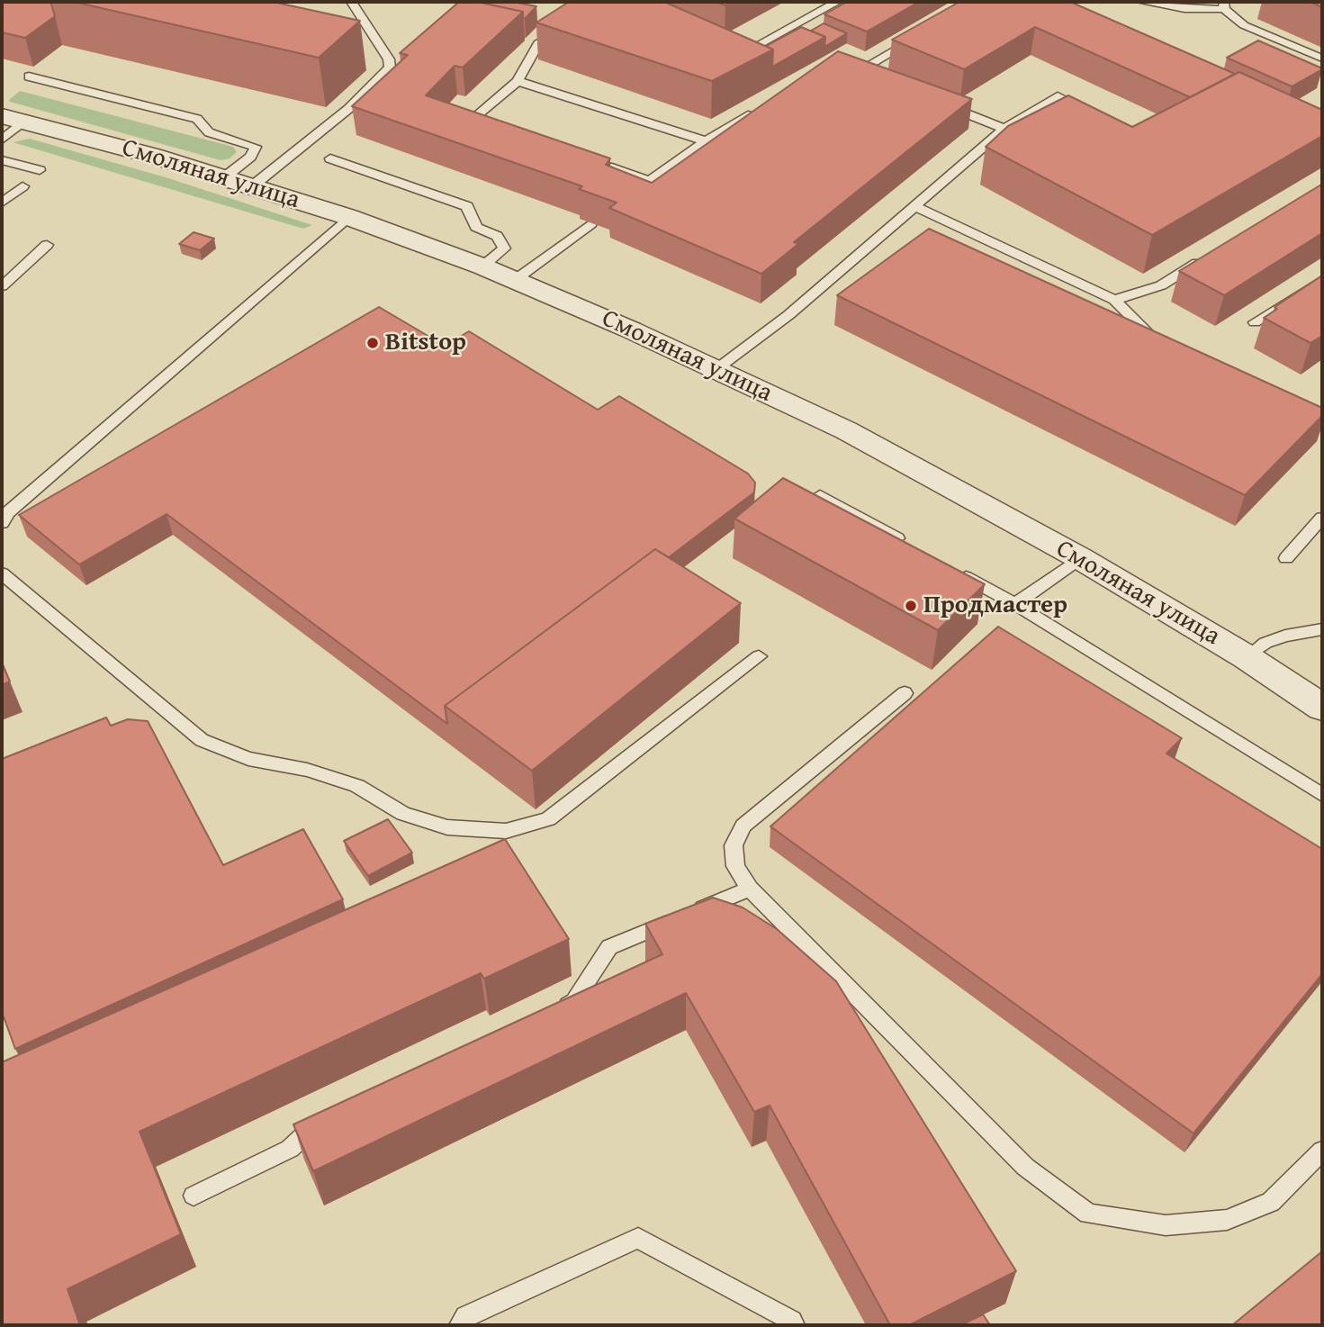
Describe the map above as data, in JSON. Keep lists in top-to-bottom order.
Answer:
{
  "streets": {
    "street": ["Смоляная улица"]
  },
  "places": ["Bitstop", "Продмастер"]
}
